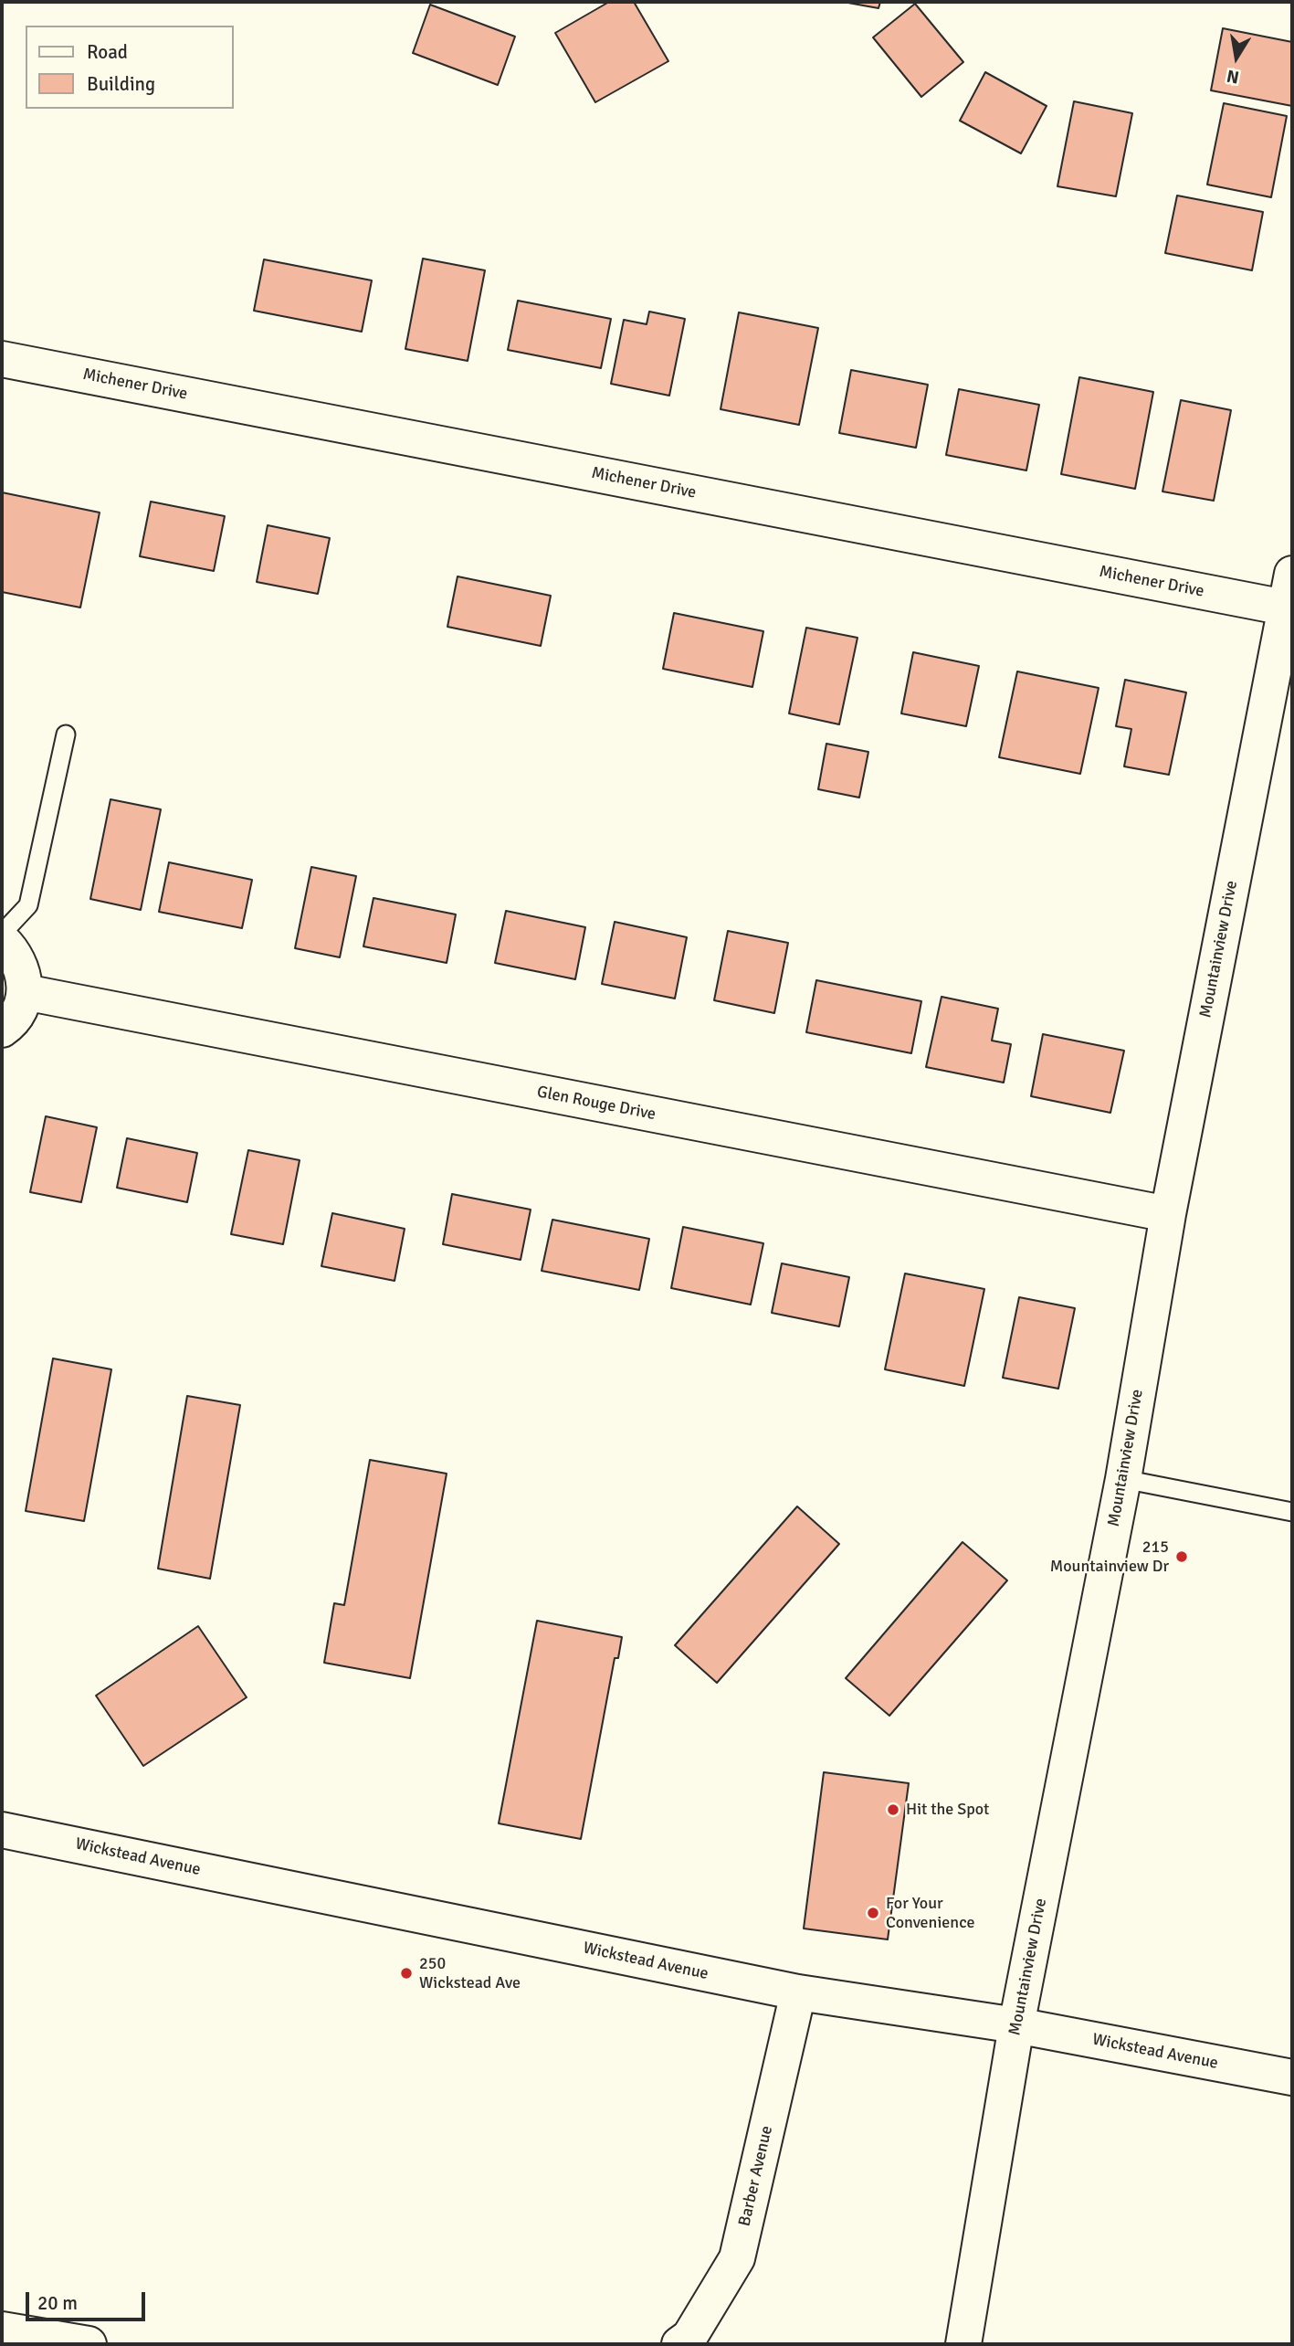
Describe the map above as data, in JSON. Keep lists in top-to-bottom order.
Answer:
{
  "streets": {
    "street": [
      "Michener Drive",
      "Mountainview Drive",
      "Glen Rouge Drive",
      "Wickstead Avenue",
      "Barber Avenue"
    ]
  },
  "crossings": [
    ["Michener Drive", "Mountainview Drive"],
    ["Mountainview Drive", "Glen Rouge Drive"],
    ["Mountainview Drive", "Wickstead Avenue"],
    ["Wickstead Avenue", "Barber Avenue"]
  ],
  "places": [
    "215 Mountainview Dr",
    "Hit the Spot",
    "For Your Convenience",
    "250 Wickstead Ave"
  ],
  "legend": ["Road", "Building"],
  "scale_bar": "20 m",
  "north": "bottom"
}
